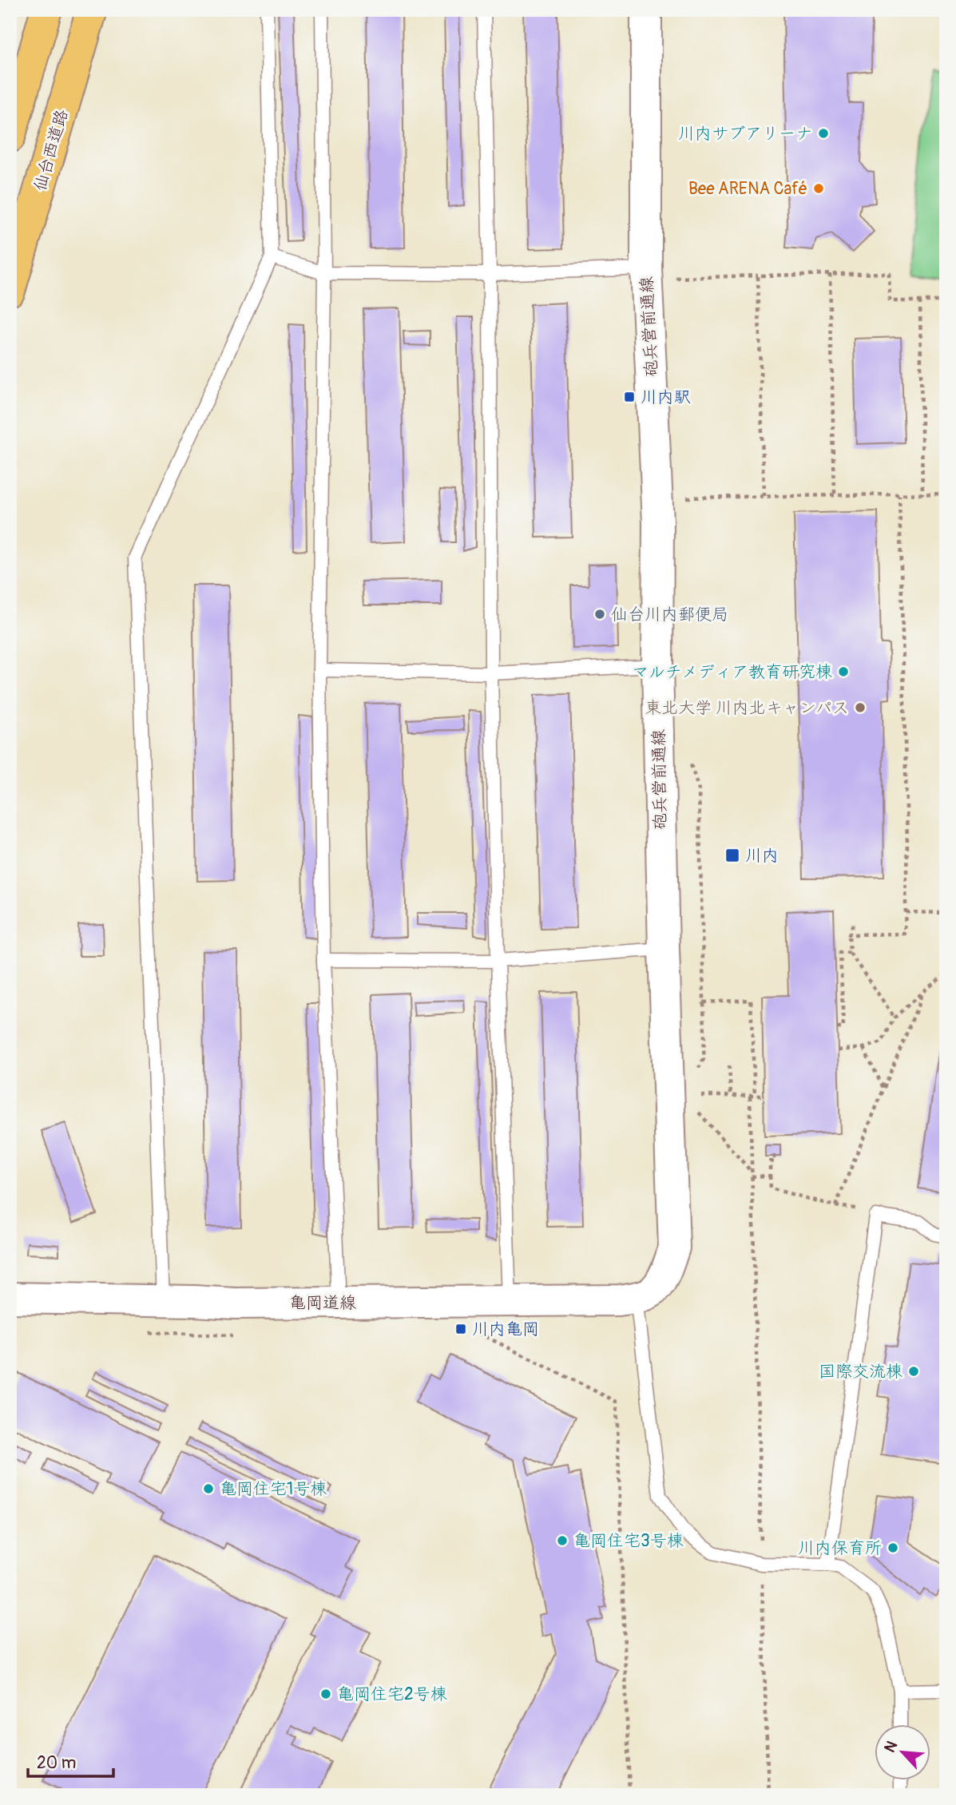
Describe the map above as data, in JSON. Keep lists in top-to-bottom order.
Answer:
{
  "streets": {
    "highway": ["仙台西道路"],
    "street": ["砲兵営前通線", "亀岡道線"]
  },
  "crossings": [
    ["砲兵営前通線", "亀岡道線"]
  ],
  "places": {
    "other": [
      "川内サブアリーナ",
      "Bee ARENA Café",
      "仙台川内郵便局",
      "マルチメディア教育研究棟",
      "東北大学 川内北キャンパス",
      "国際交流棟",
      "亀岡住宅1号棟",
      "亀岡住宅3号棟",
      "川内保育所",
      "亀岡住宅2号棟"
    ],
    "transit": ["川内駅", "川内", "川内亀岡"]
  },
  "scale_bar": "20 m",
  "north": "top left"
}
